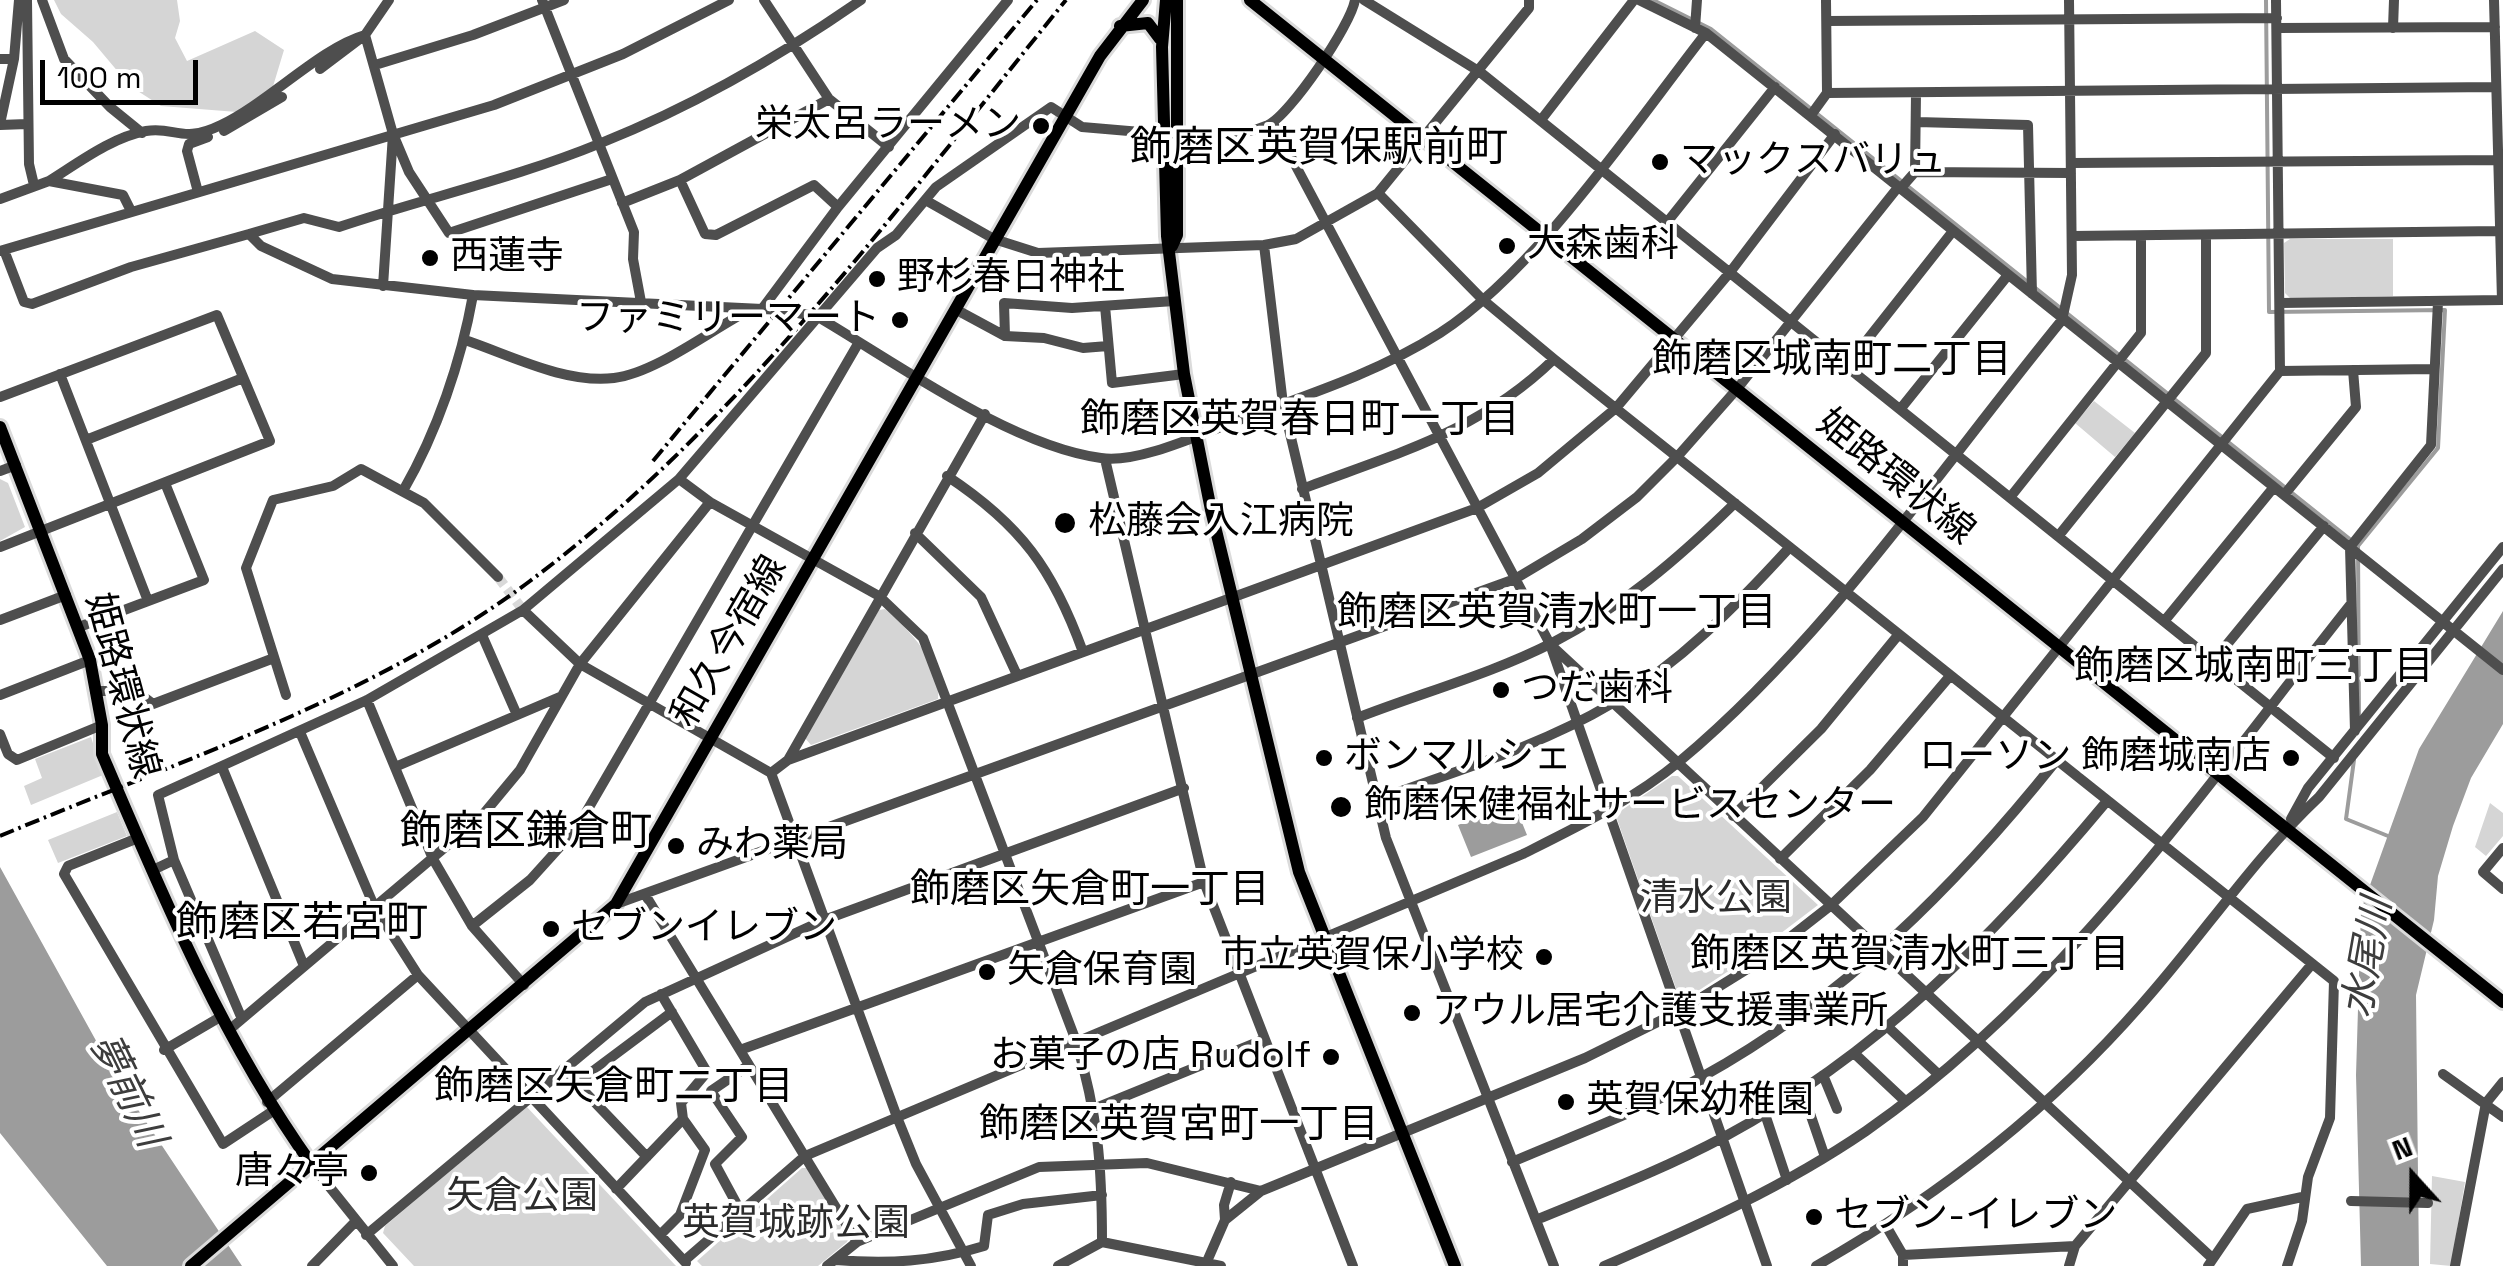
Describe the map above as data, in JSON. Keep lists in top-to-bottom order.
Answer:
{
  "streets": {
    "main road": ["姫路環状線", "和久今宿線"]
  },
  "crossings": [
    ["姫路環状線", "和久今宿線"]
  ],
  "districts": [
    "飾磨区英賀保駅前町",
    "飾磨区城南町二丁目",
    "飾磨区英賀春日町一丁目",
    "飾磨区英賀清水町一丁目",
    "飾磨区城南町三丁目",
    "飾磨区鎌倉町",
    "飾磨区矢倉町一丁目",
    "飾磨区若宮町",
    "飾磨区英賀清水町三丁目",
    "飾磨区矢倉町二丁目",
    "飾磨区英賀宮町一丁目"
  ],
  "water": ["水尾川", "夢前川"],
  "parks": ["清水公園", "矢倉公園", "英賀城跡公園"],
  "places": [
    "栄太呂ラーメン",
    "マックスバリュ",
    "大森歯科",
    "西蓮寺",
    "野杉春日神社",
    "ファミリーマート",
    "松藤会入江病院",
    "つだ歯科",
    "ボンマルシェ",
    "ローソン 飾磨城南店",
    "飾磨保健福祉サービスセンター",
    "みわ薬局",
    "セブンイレブン",
    "市立英賀保小学校",
    "矢倉保育園",
    "アウル居宅介護支援事業所",
    "お菓子の店 Rudolf",
    "英賀保幼稚園",
    "唐々亭",
    "セブン-イレブン"
  ],
  "scale_bar": "100 m",
  "north": "top"
}
